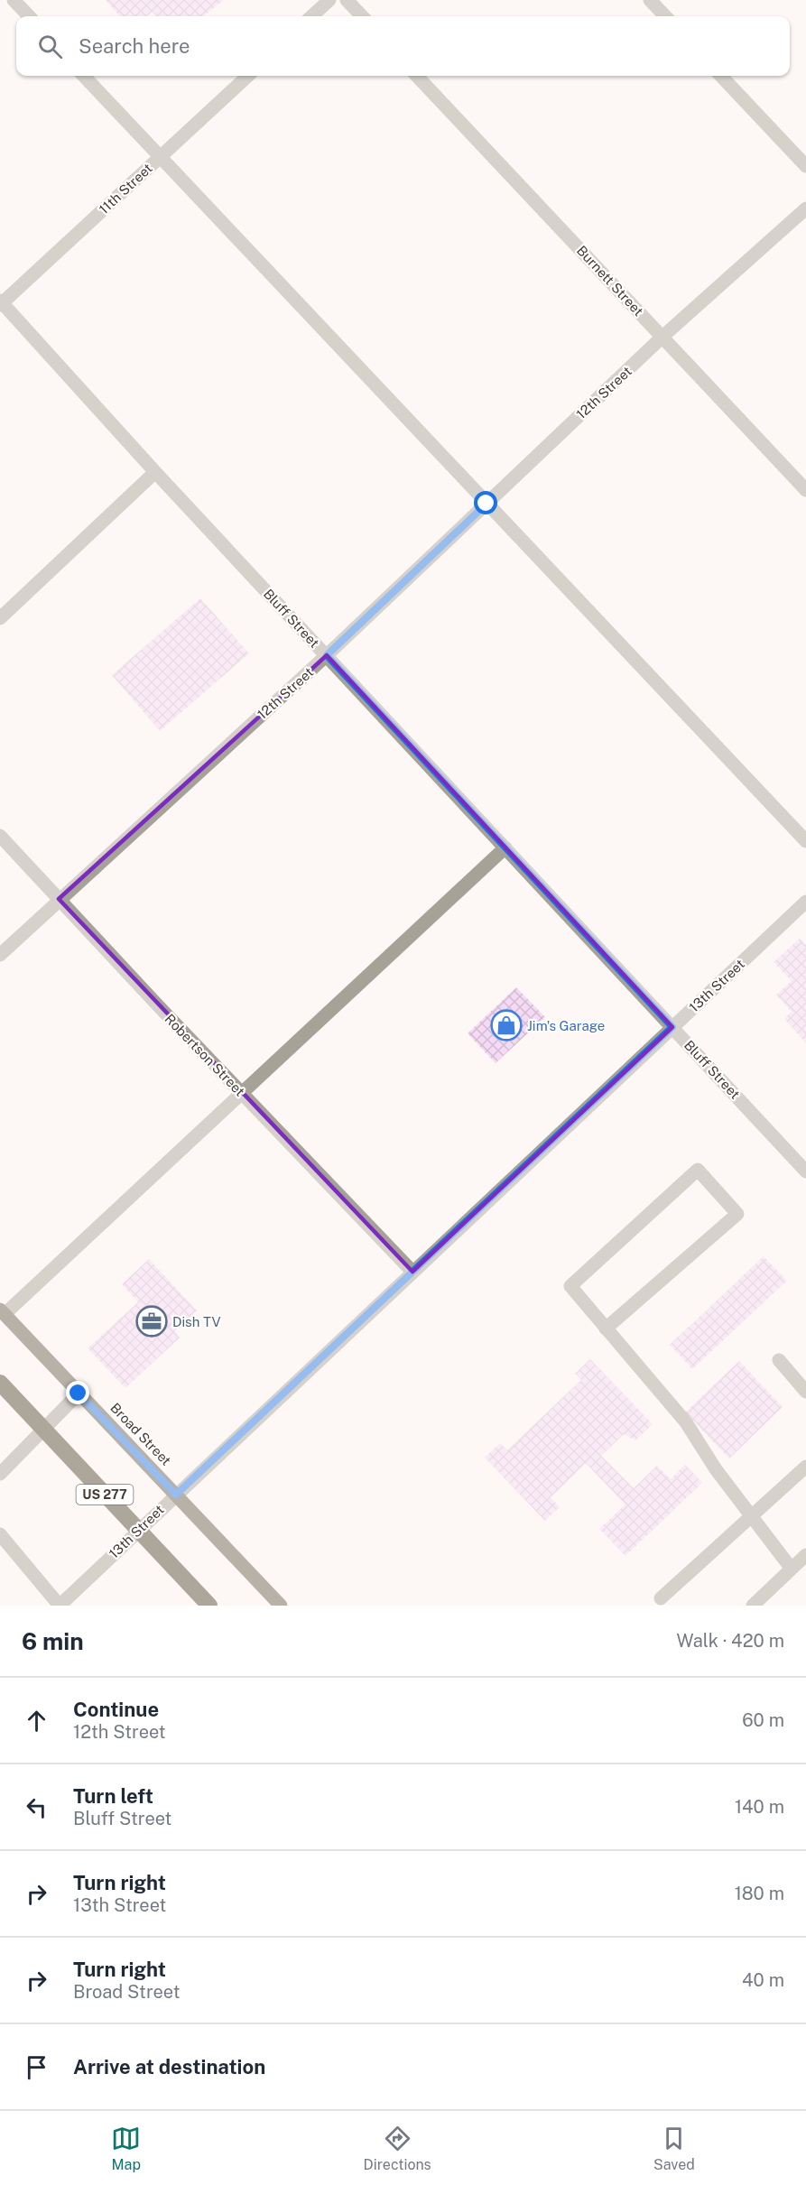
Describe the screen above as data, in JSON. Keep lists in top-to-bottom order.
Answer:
{
  "streets": {
    "highway": ["US 277"],
    "main road": ["Broad Street"],
    "street": [
      "11th Street",
      "Burnett Street",
      "12th Street",
      "Bluff Street",
      "13th Street",
      "Robertson Street"
    ]
  },
  "crossings": [
    ["11th Street", "Bluff Street"],
    ["Burnett Street", "12th Street"],
    ["12th Street", "Bluff Street"],
    ["12th Street", "Robertson Street"],
    ["Bluff Street", "13th Street"],
    ["13th Street", "Robertson Street"],
    ["13th Street", "Broad Street"]
  ],
  "places": {
    "shop": ["Jim's Garage"],
    "office": ["Dish TV"]
  },
  "page": {
    "search": "Search here",
    "heading": ["6 min", "Walk · 420 m"],
    "list": [
      ["Continue", "12th Street", "60 m"],
      ["Turn left", "Bluff Street", "140 m"],
      ["Turn right", "13th Street", "180 m"],
      ["Turn right", "Broad Street", "40 m"],
      "Arrive at destination"
    ],
    "nav": ["Map", "Directions", "Saved"]
  }
}
